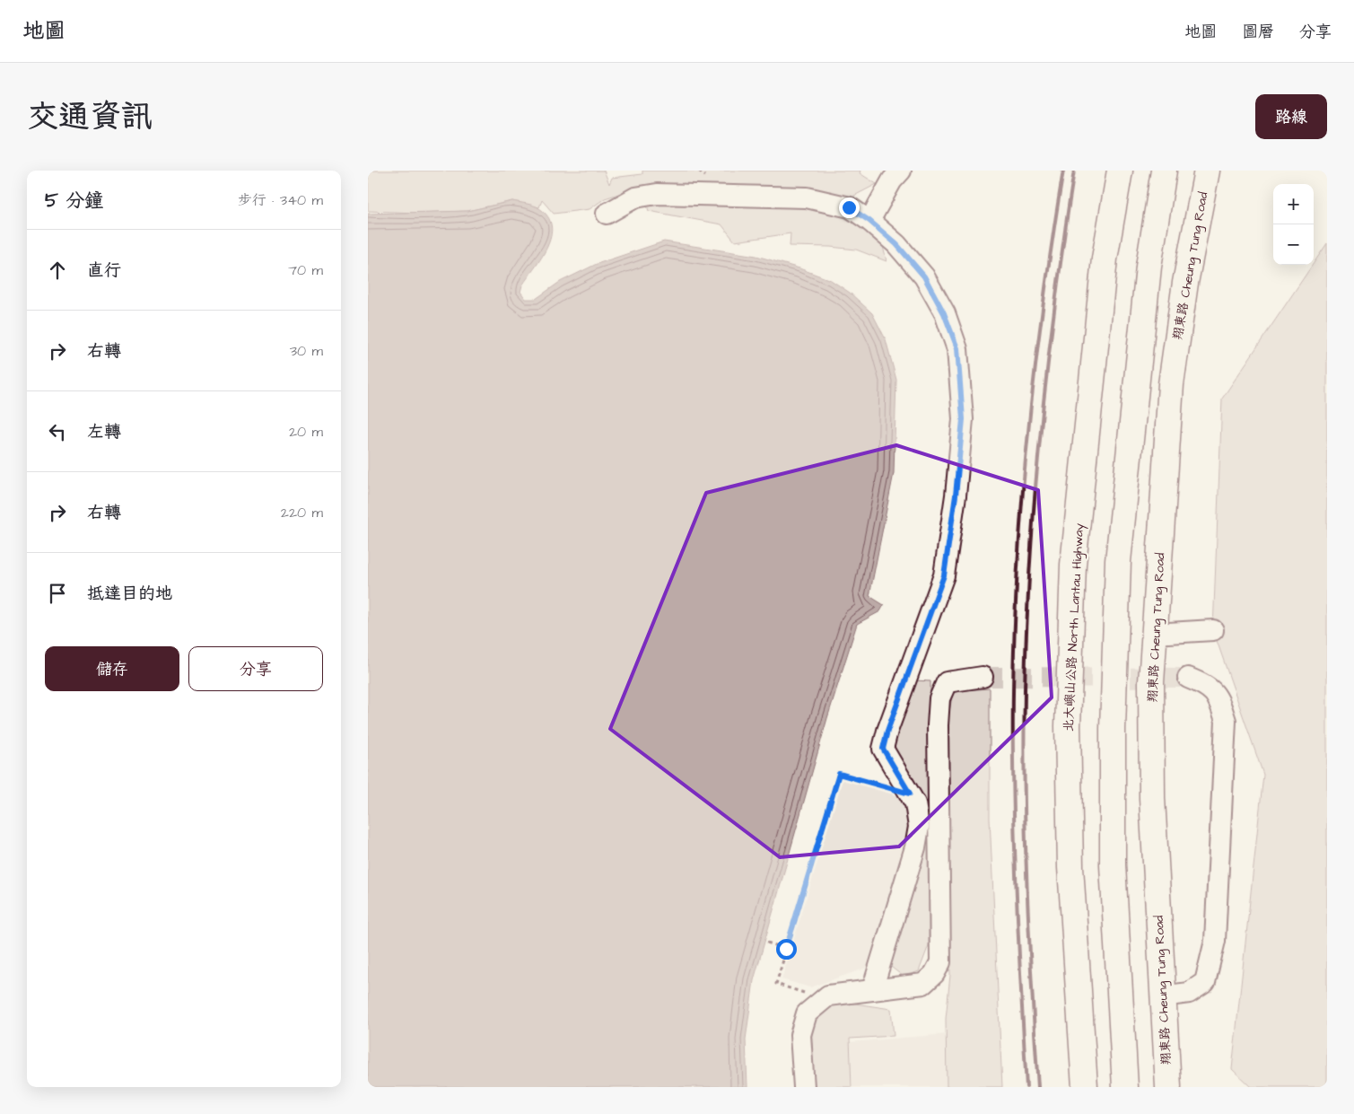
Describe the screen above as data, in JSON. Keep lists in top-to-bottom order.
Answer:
{
  "streets": {
    "main road": ["翔東路 Cheung Tung Road", "北大嶼山公路 North Lantau Highway"]
  },
  "page": {
    "header": "地圖",
    "nav": ["地圖", "圖層", "分享"],
    "title": "交通資訊",
    "buttons": [
      "路線",
      ["儲存", "分享"]
    ],
    "heading": ["5 分鐘", "步行 · 340 m"],
    "map_buttons": ["+", "−"],
    "list": [
      ["直行", "70 m"],
      ["右轉", "30 m"],
      ["左轉", "20 m"],
      ["右轉", "220 m"],
      "抵達目的地"
    ]
  }
}
